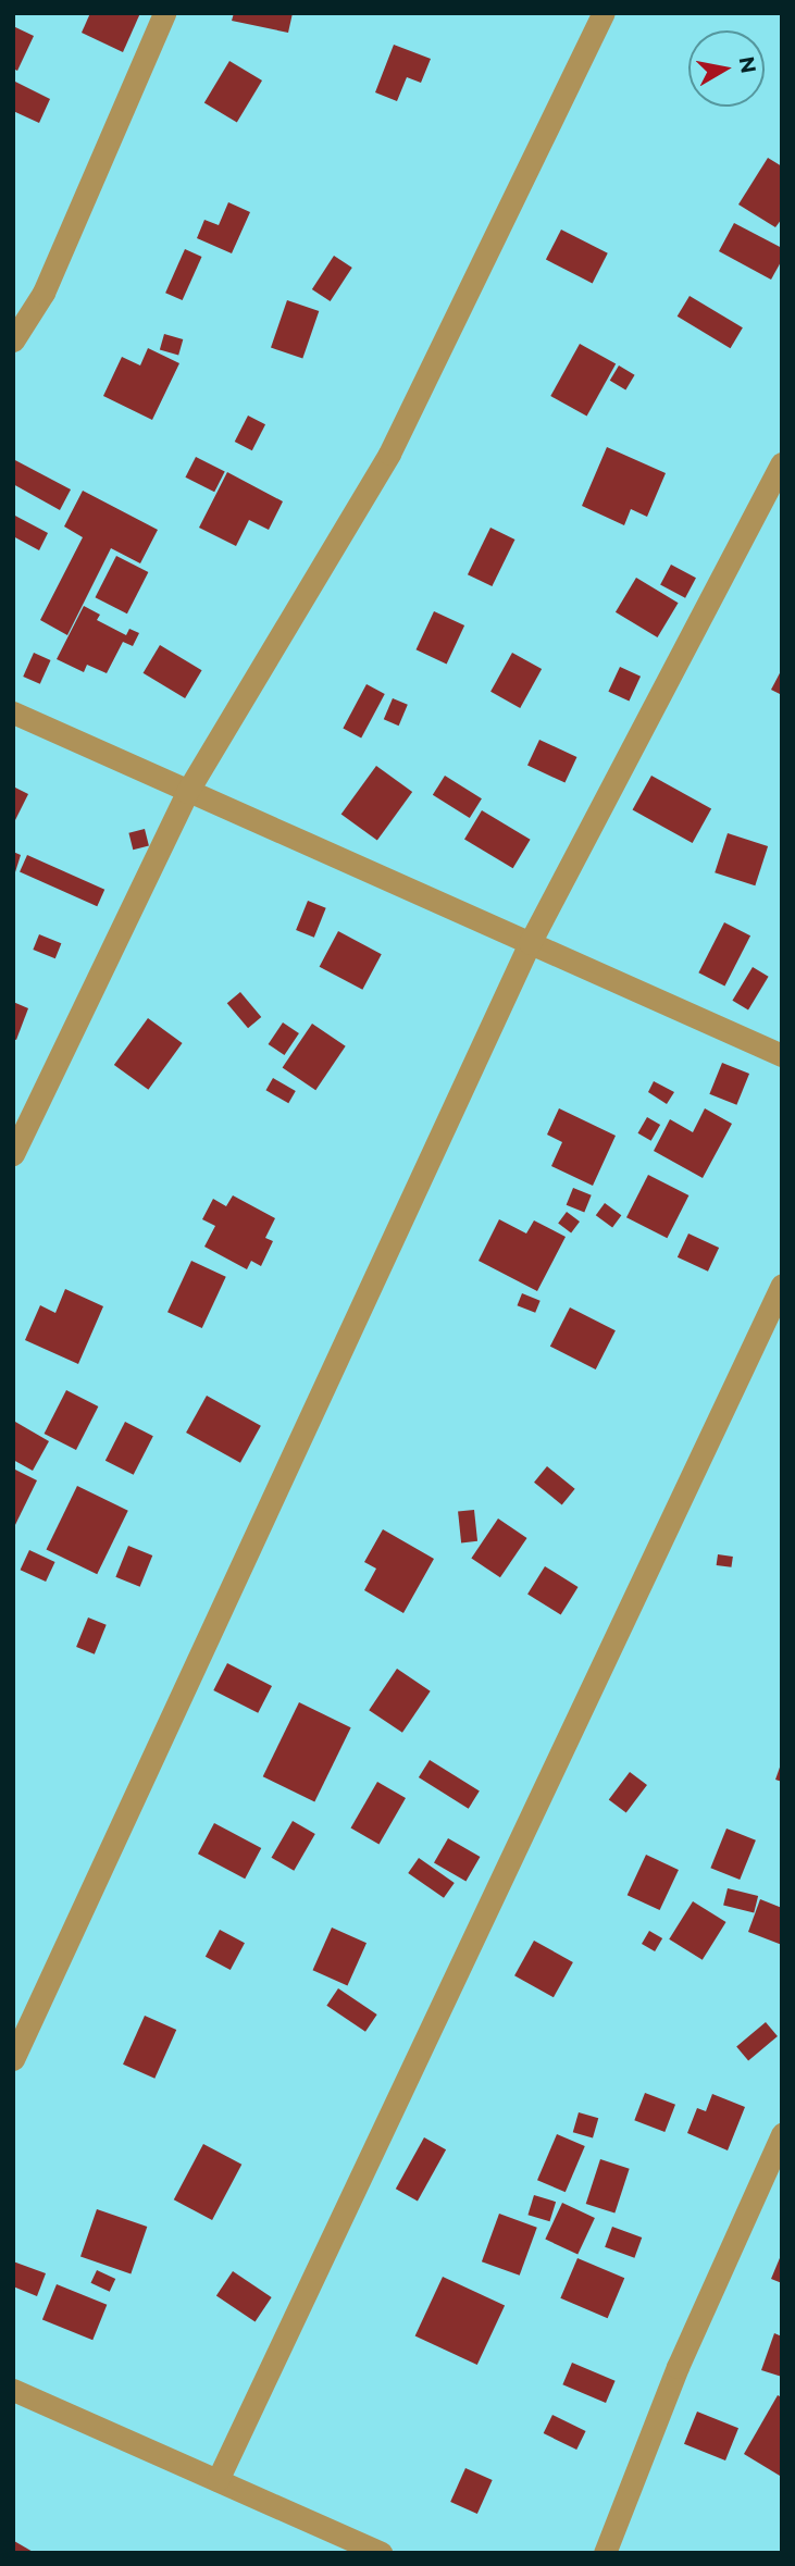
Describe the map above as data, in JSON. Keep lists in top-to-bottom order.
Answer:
{
  "north": "right"
}
